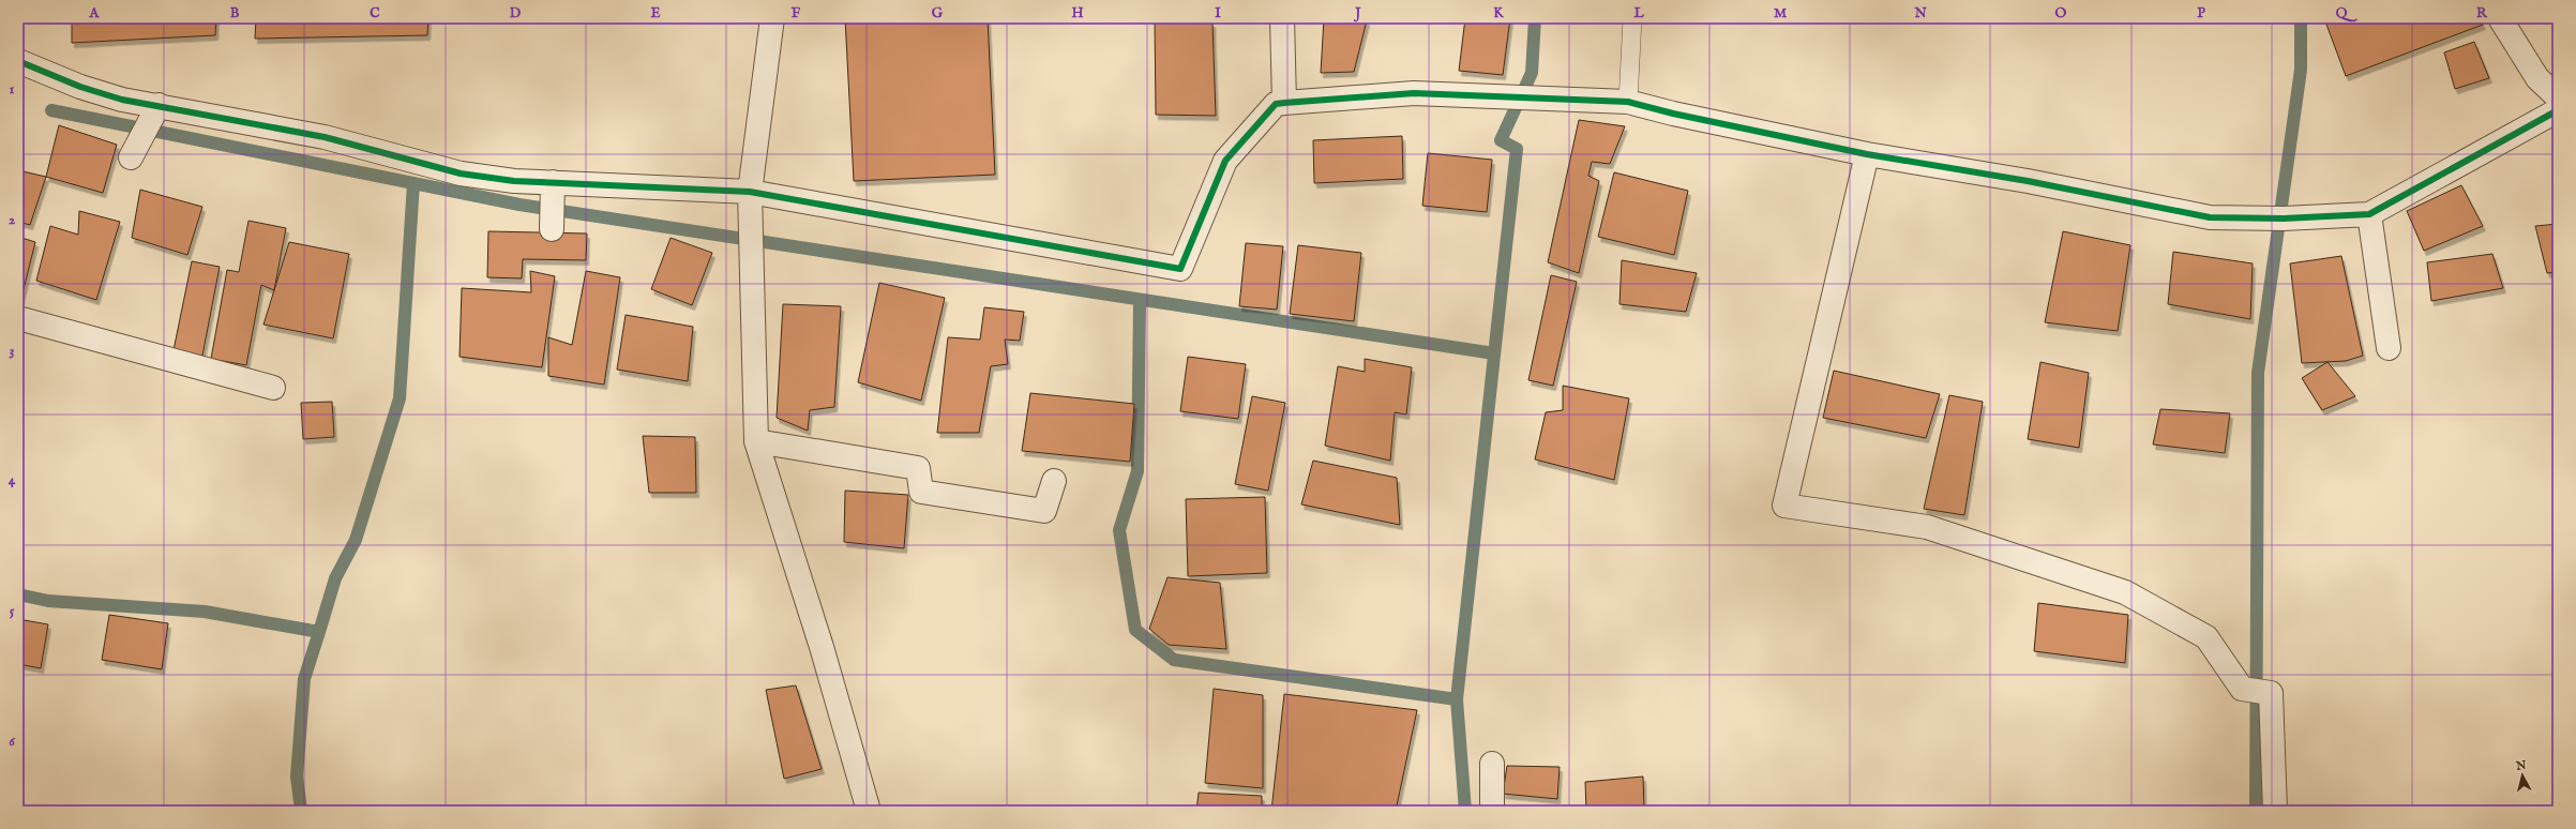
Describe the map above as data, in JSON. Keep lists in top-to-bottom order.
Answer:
{
  "north": "top",
  "grid": {
    "columns": [
      "A",
      "B",
      "C",
      "D",
      "E",
      "F",
      "G",
      "H",
      "I",
      "J",
      "K",
      "L",
      "M",
      "N",
      "O",
      "P",
      "Q",
      "R"
    ],
    "rows": [
      "1",
      "2",
      "3",
      "4",
      "5",
      "6"
    ]
  }
}
